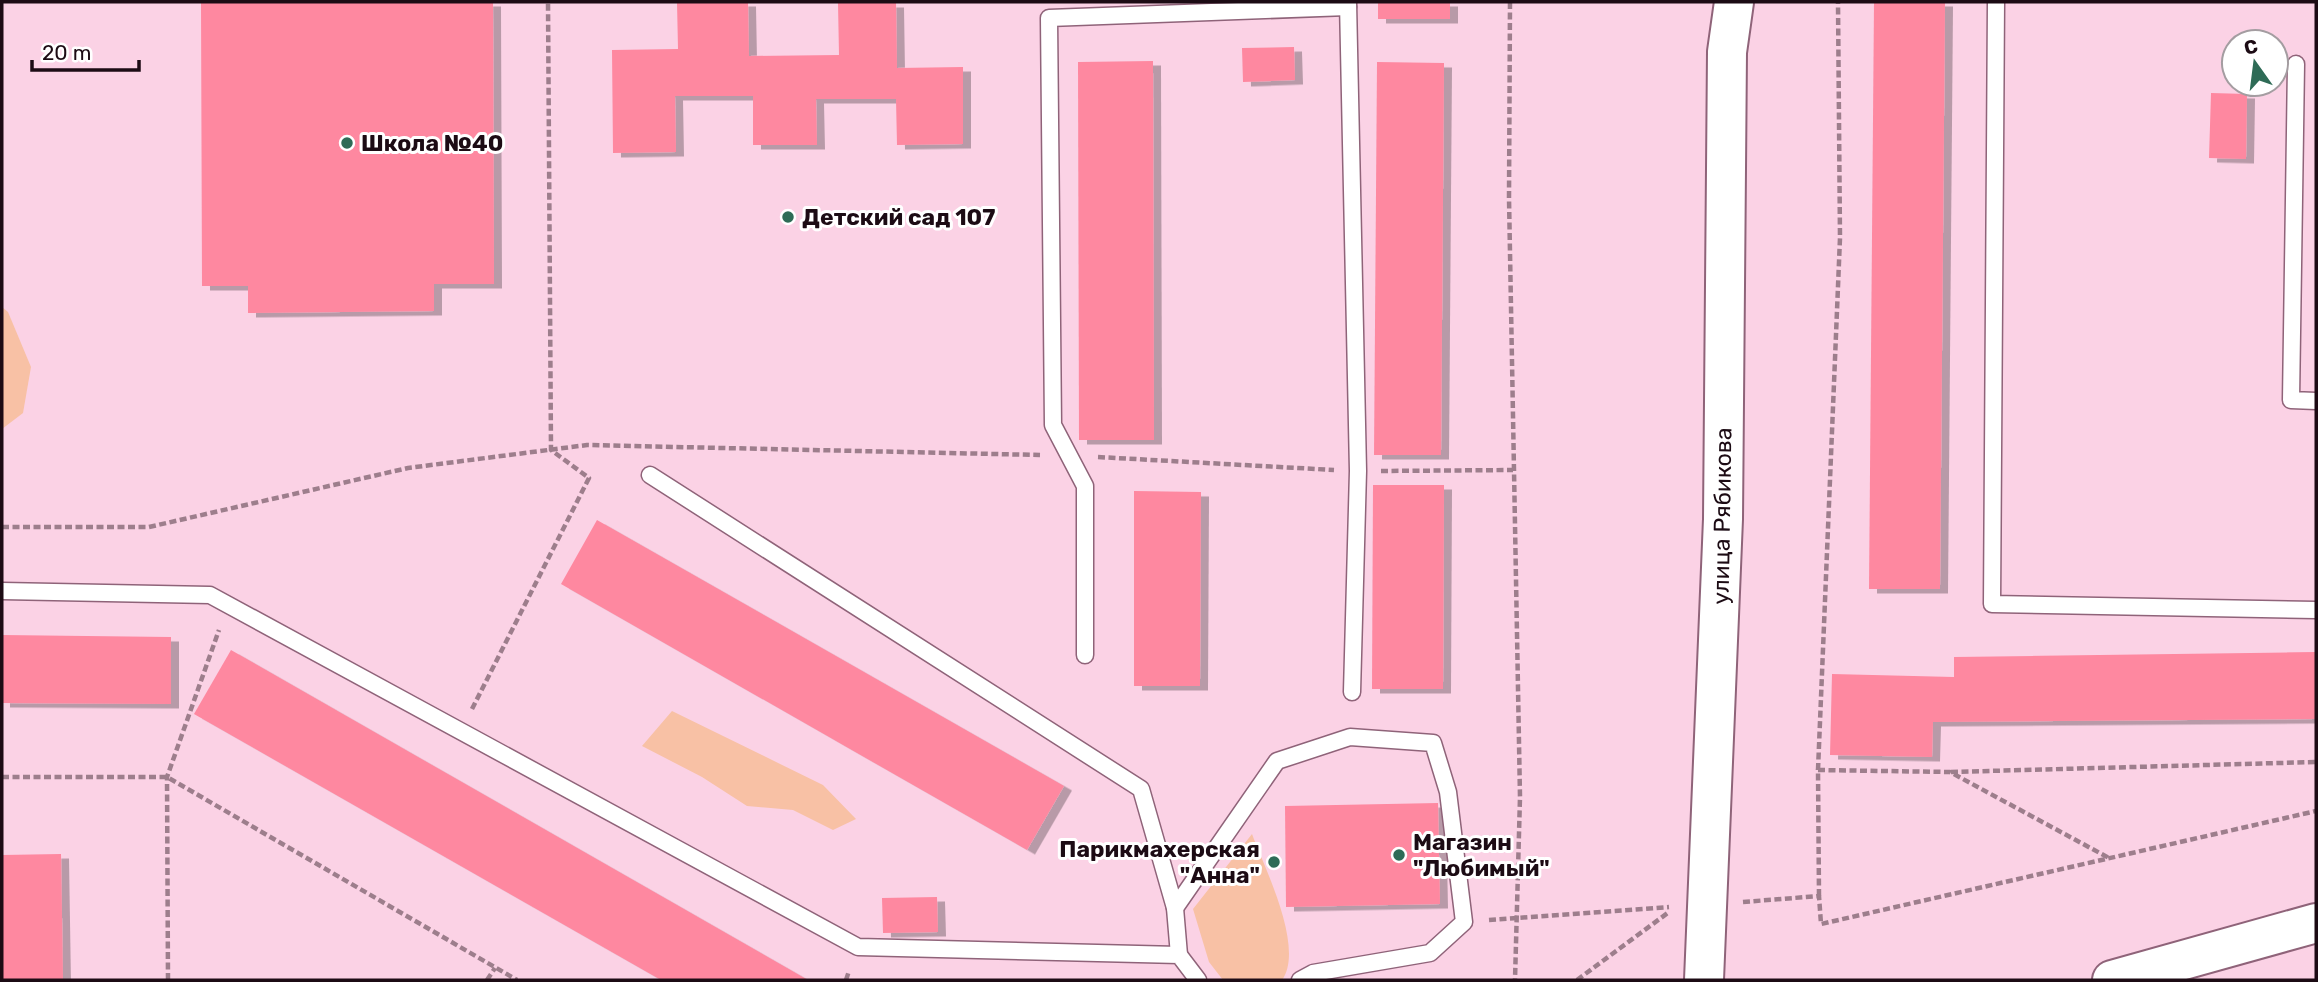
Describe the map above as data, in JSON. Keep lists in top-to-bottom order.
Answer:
{
  "streets": {
    "street": ["улица Рябикова"]
  },
  "places": [
    "Школа №40",
    "Детский сад 107",
    "Магазин \"Любимый\"",
    "Парикмахерская \"Анна\""
  ],
  "scale_bar": "20 m",
  "north": "top"
}
